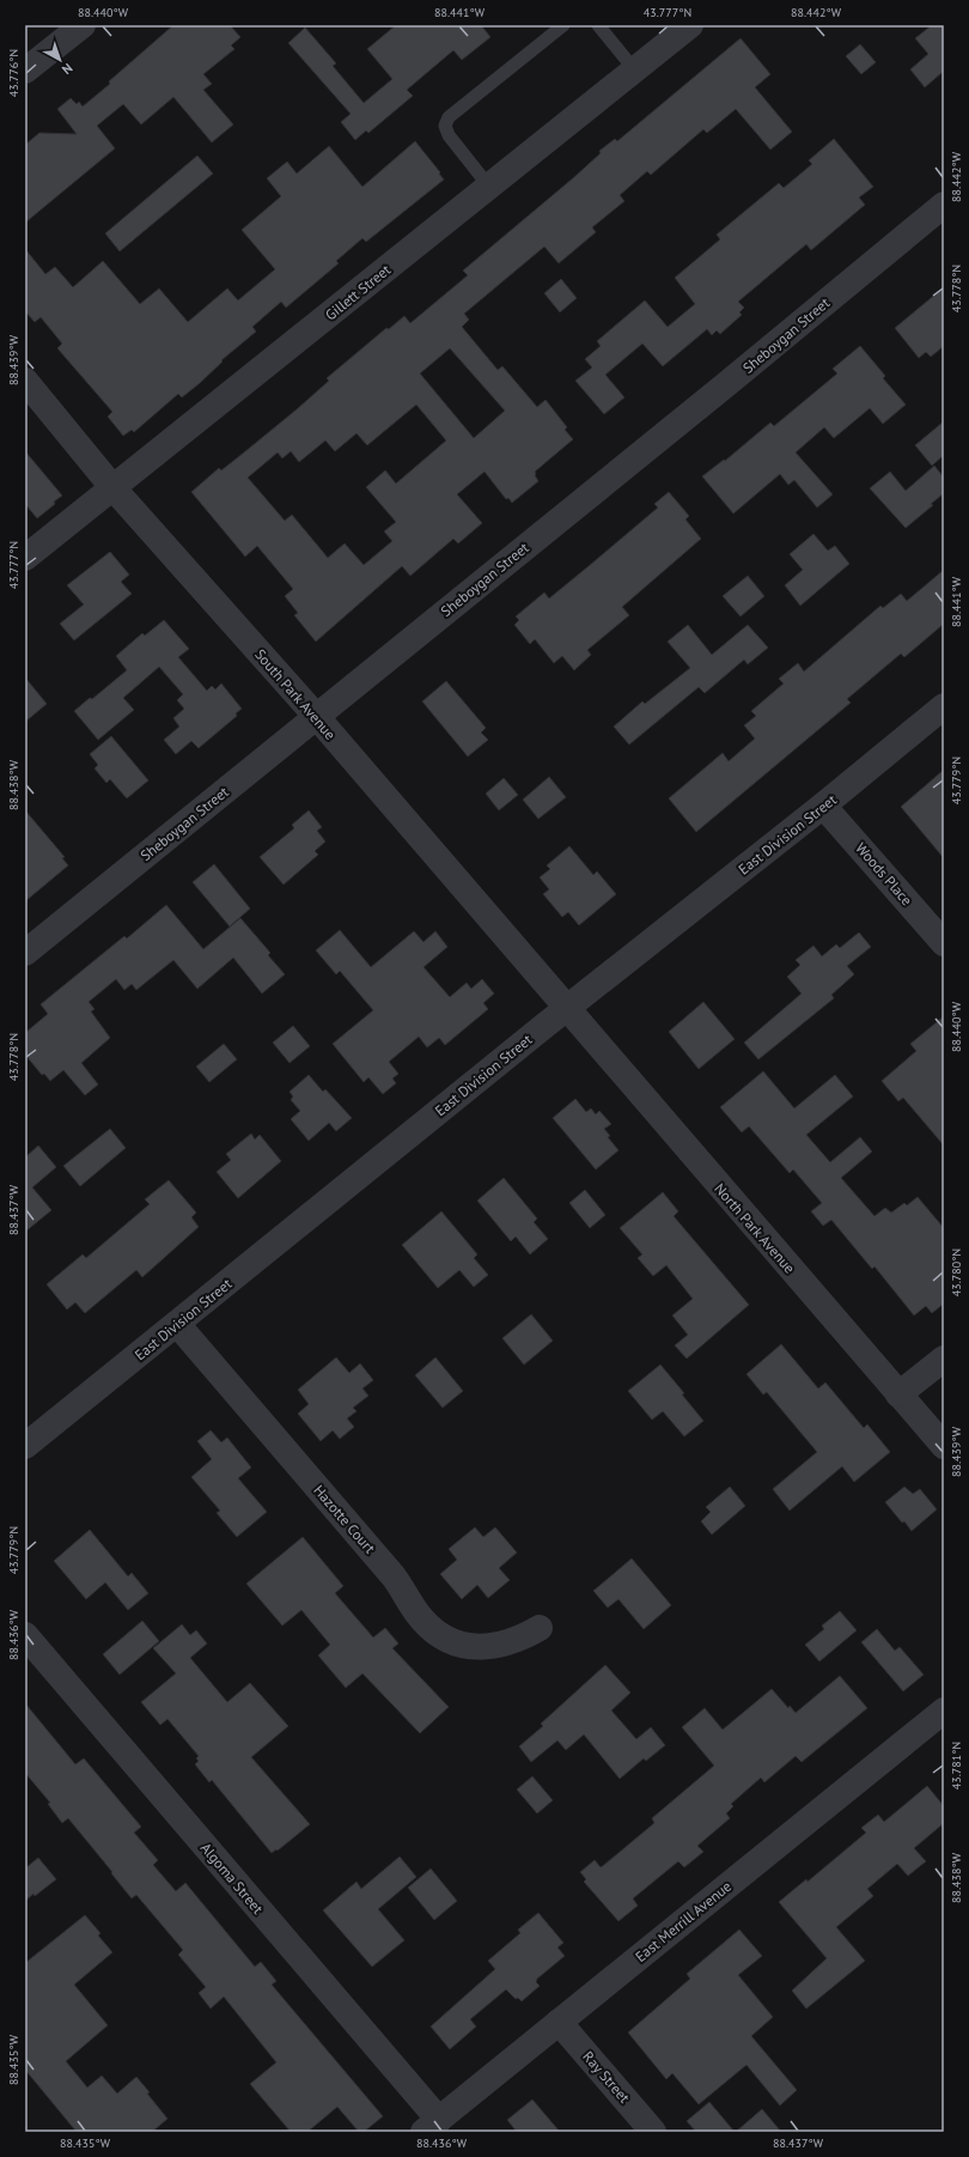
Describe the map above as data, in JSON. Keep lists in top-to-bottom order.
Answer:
{
  "streets": {
    "street": [
      "Gillett Street",
      "Sheboygan Street",
      "South Park Avenue",
      "East Division Street",
      "Woods Place",
      "North Park Avenue",
      "Hazotte Court",
      "Algoma Street",
      "East Merrill Avenue",
      "Ray Street"
    ]
  },
  "crossings": [
    ["Gillett Street", "South Park Avenue"],
    ["Sheboygan Street", "South Park Avenue"],
    ["South Park Avenue", "East Division Street"],
    ["South Park Avenue", "North Park Avenue"],
    ["East Division Street", "Woods Place"],
    ["East Division Street", "North Park Avenue"],
    ["East Division Street", "Hazotte Court"],
    ["Algoma Street", "East Merrill Avenue"],
    ["East Merrill Avenue", "Ray Street"]
  ],
  "north": "bottom right",
  "coordinates": [
    "88.440°W",
    "88.441°W",
    "43.777°N",
    "88.442°W",
    "43.776°N",
    "43.778°N",
    "88.439°W",
    "43.779°N",
    "88.438°W",
    "88.437°W",
    "43.780°N",
    "88.436°W",
    "43.781°N",
    "88.435°W"
  ]
}
